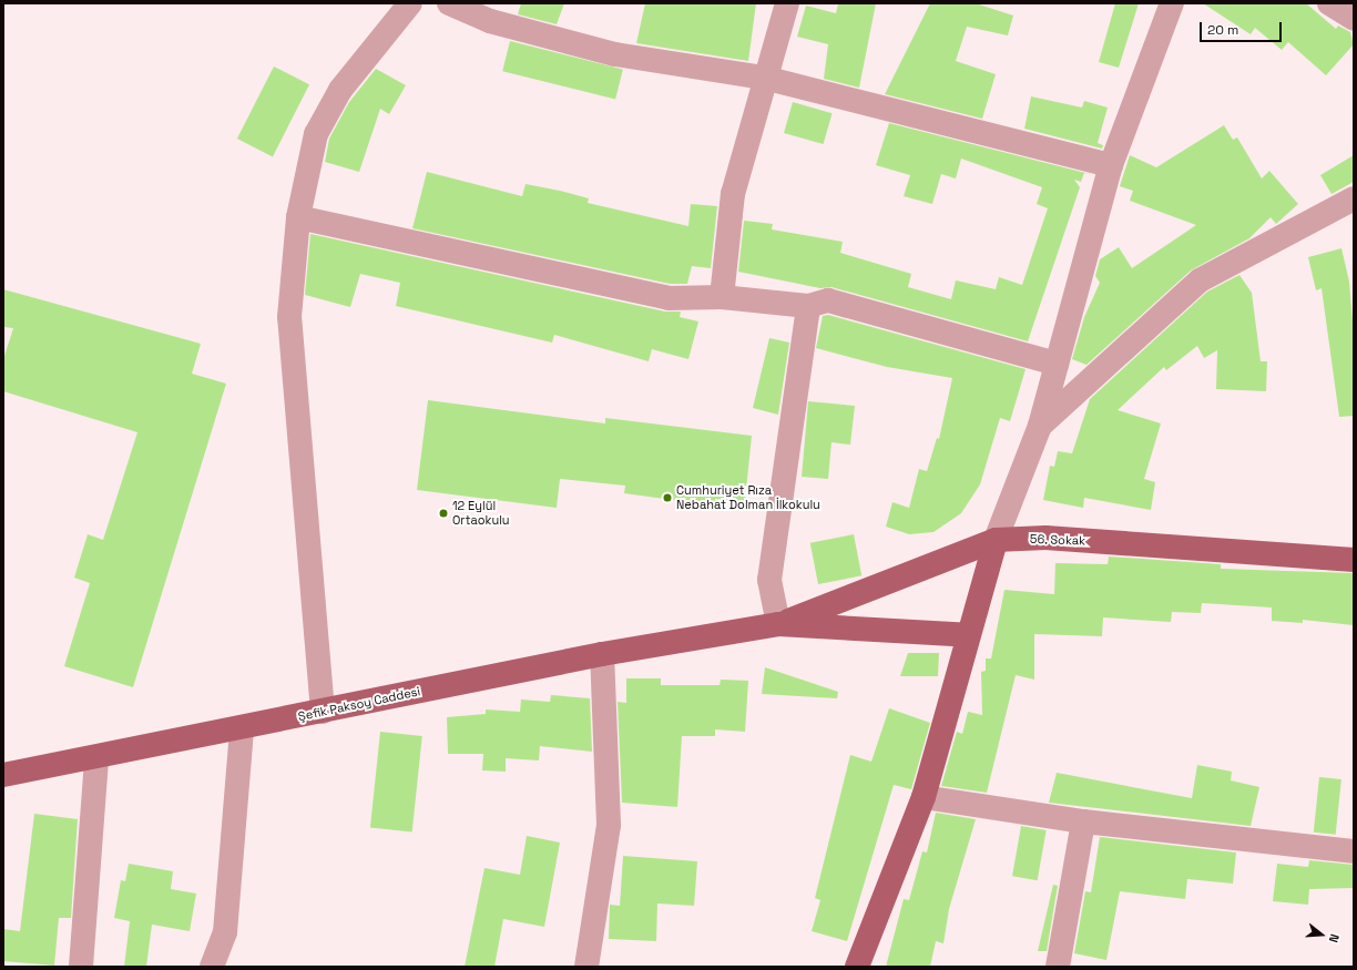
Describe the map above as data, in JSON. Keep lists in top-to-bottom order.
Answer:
{
  "streets": {
    "main road": ["56. Sokak", "Şefik Paksoy Caddesi"]
  },
  "crossings": [
    ["56. Sokak", "Şefik Paksoy Caddesi"]
  ],
  "places": ["Cumhuriyet Rıza Nebahat Dolman İlkokulu", "12 Eylül Ortaokulu"],
  "scale_bar": "20 m",
  "north": "right"
}
